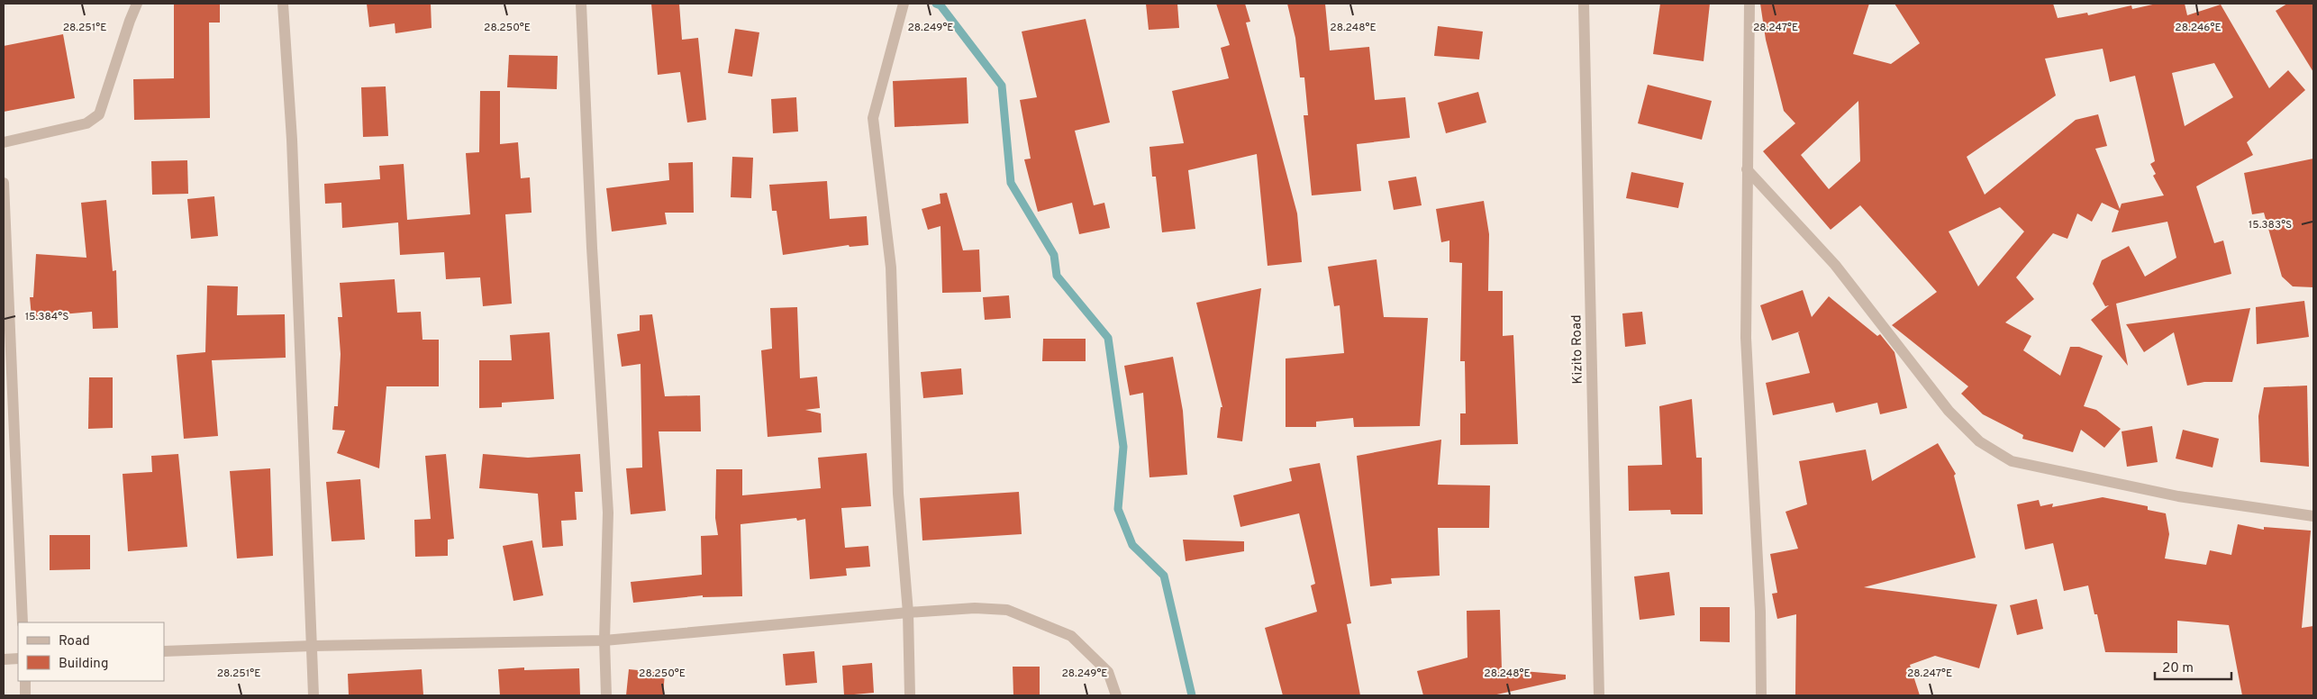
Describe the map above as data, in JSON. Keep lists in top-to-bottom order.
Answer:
{
  "streets": {
    "street": ["Kizito Road"]
  },
  "legend": ["Road", "Building"],
  "scale_bar": "20 m",
  "coordinates": [
    "28.251°E",
    "28.250°E",
    "28.249°E",
    "28.248°E",
    "28.247°E",
    "28.246°E",
    "15.383°S",
    "15.384°S"
  ]
}
